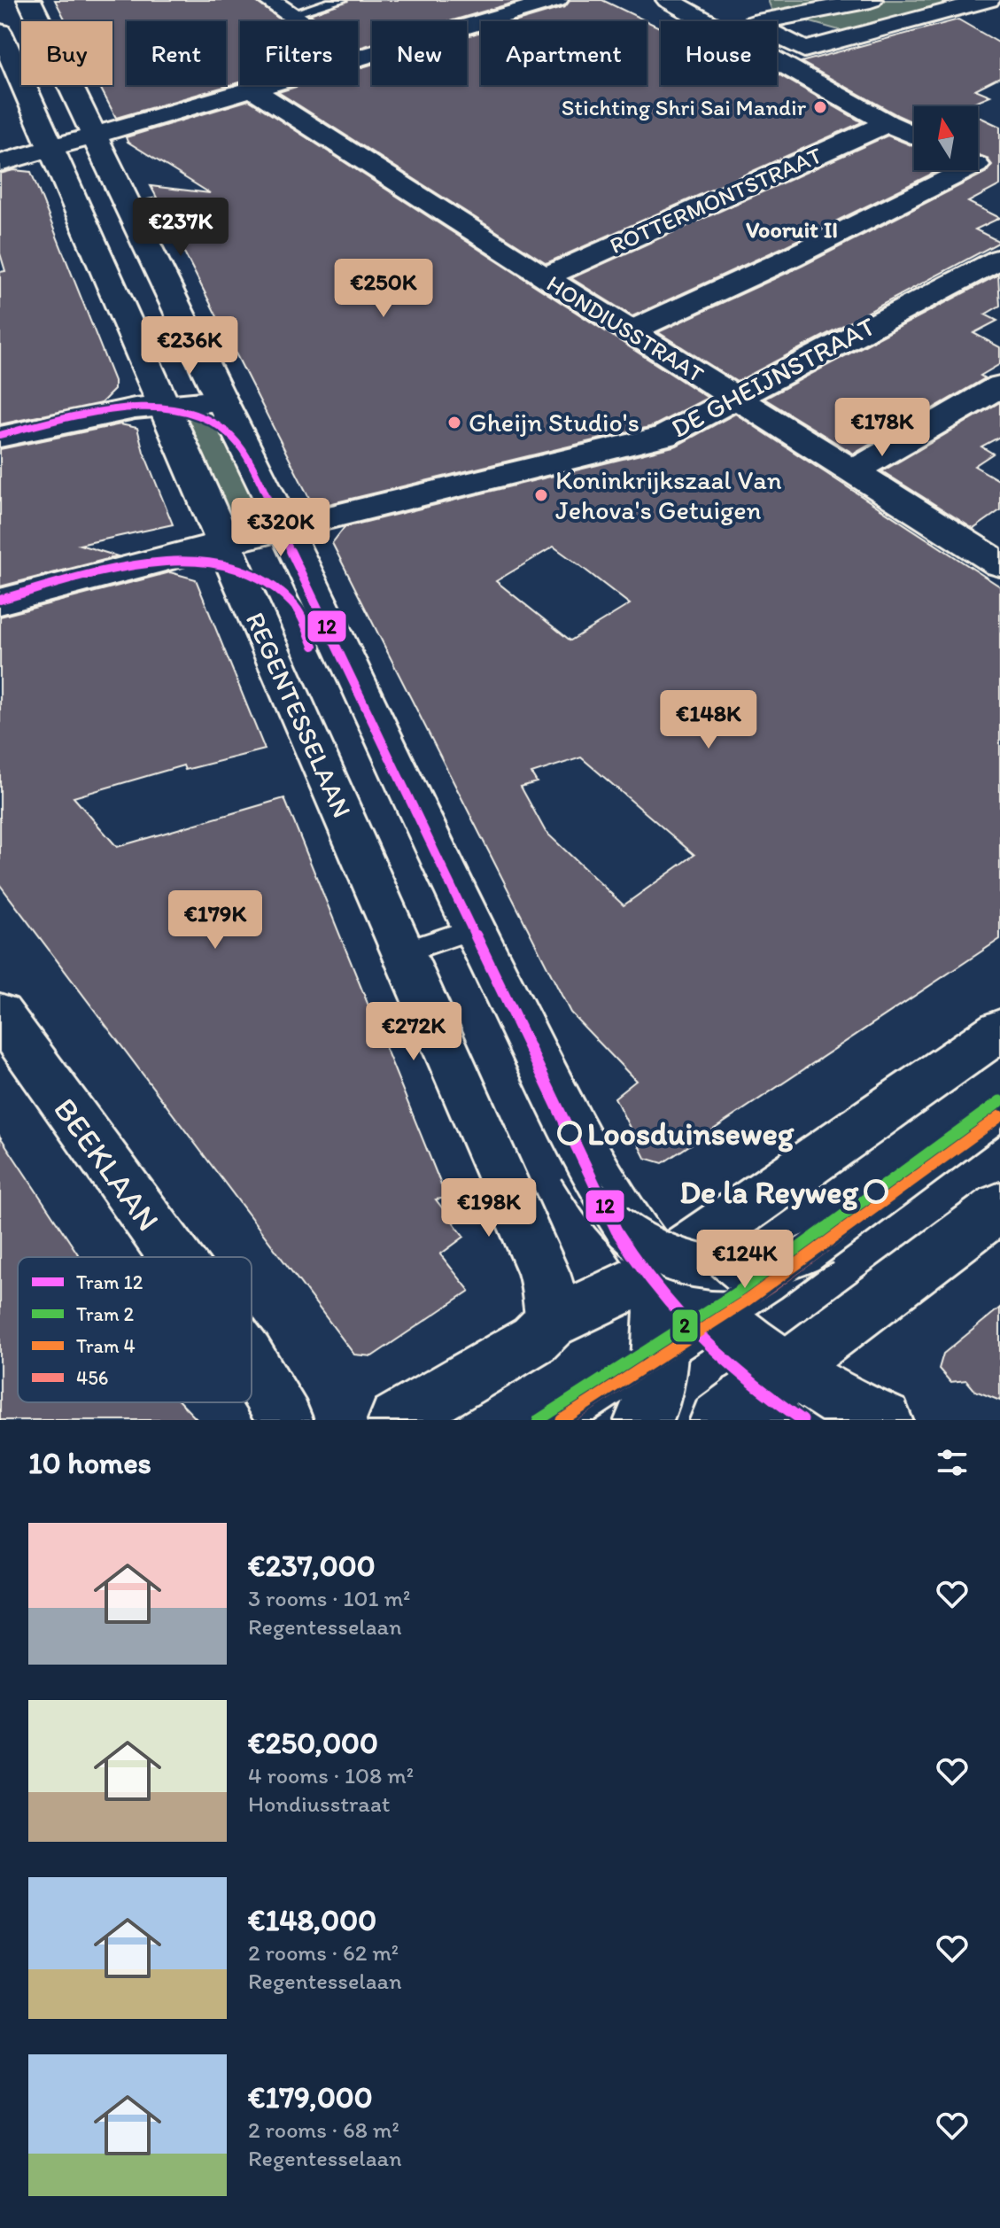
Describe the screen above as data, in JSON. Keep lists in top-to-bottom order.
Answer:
{
  "streets": {
    "street": [
      "ROTTERMONTSTRAAT",
      "HONDIUSSTRAAT",
      "DE GHEIJNSTRAAT",
      "REGENTESSELAAN",
      "BEEKLAAN"
    ]
  },
  "crossings": [
    ["ROTTERMONTSTRAAT", "HONDIUSSTRAAT"],
    ["HONDIUSSTRAAT", "DE GHEIJNSTRAAT"],
    ["DE GHEIJNSTRAAT", "REGENTESSELAAN"]
  ],
  "districts": ["Vooruit II"],
  "places": [
    "Stichting Shri Sai Mandir",
    "Gheijn Studio's",
    "Koninkrijkszaal Van Jehova's Getuigen",
    "Loosduinseweg",
    "De la Reyweg"
  ],
  "lines": [
    "tram line 12",
    "tram line 2",
    "tram line 4",
    "transit line 456"
  ],
  "legend": [
    "Tram 12",
    "Tram 2",
    "Tram 4",
    "456"
  ],
  "north": "top",
  "page": {
    "chip": [
      "Buy",
      "Rent",
      "Filters",
      "New",
      "Apartment",
      "House"
    ],
    "price": [
      "€237K",
      "€250K",
      "€236K",
      "€178K",
      "€320K",
      "€148K",
      "€179K",
      "€272K",
      "€198K",
      "€124K"
    ],
    "heading": "10 homes",
    "list": [
      {
        "name": "€237,000",
        "note": "3 rooms · 101 m² · Regentesselaan"
      },
      {
        "name": "€250,000",
        "note": "4 rooms · 108 m² · Hondiusstraat"
      },
      {
        "name": "€148,000",
        "note": "2 rooms · 62 m² · Regentesselaan"
      },
      {
        "name": "€179,000",
        "note": "2 rooms · 68 m² · Regentesselaan"
      }
    ]
  }
}
